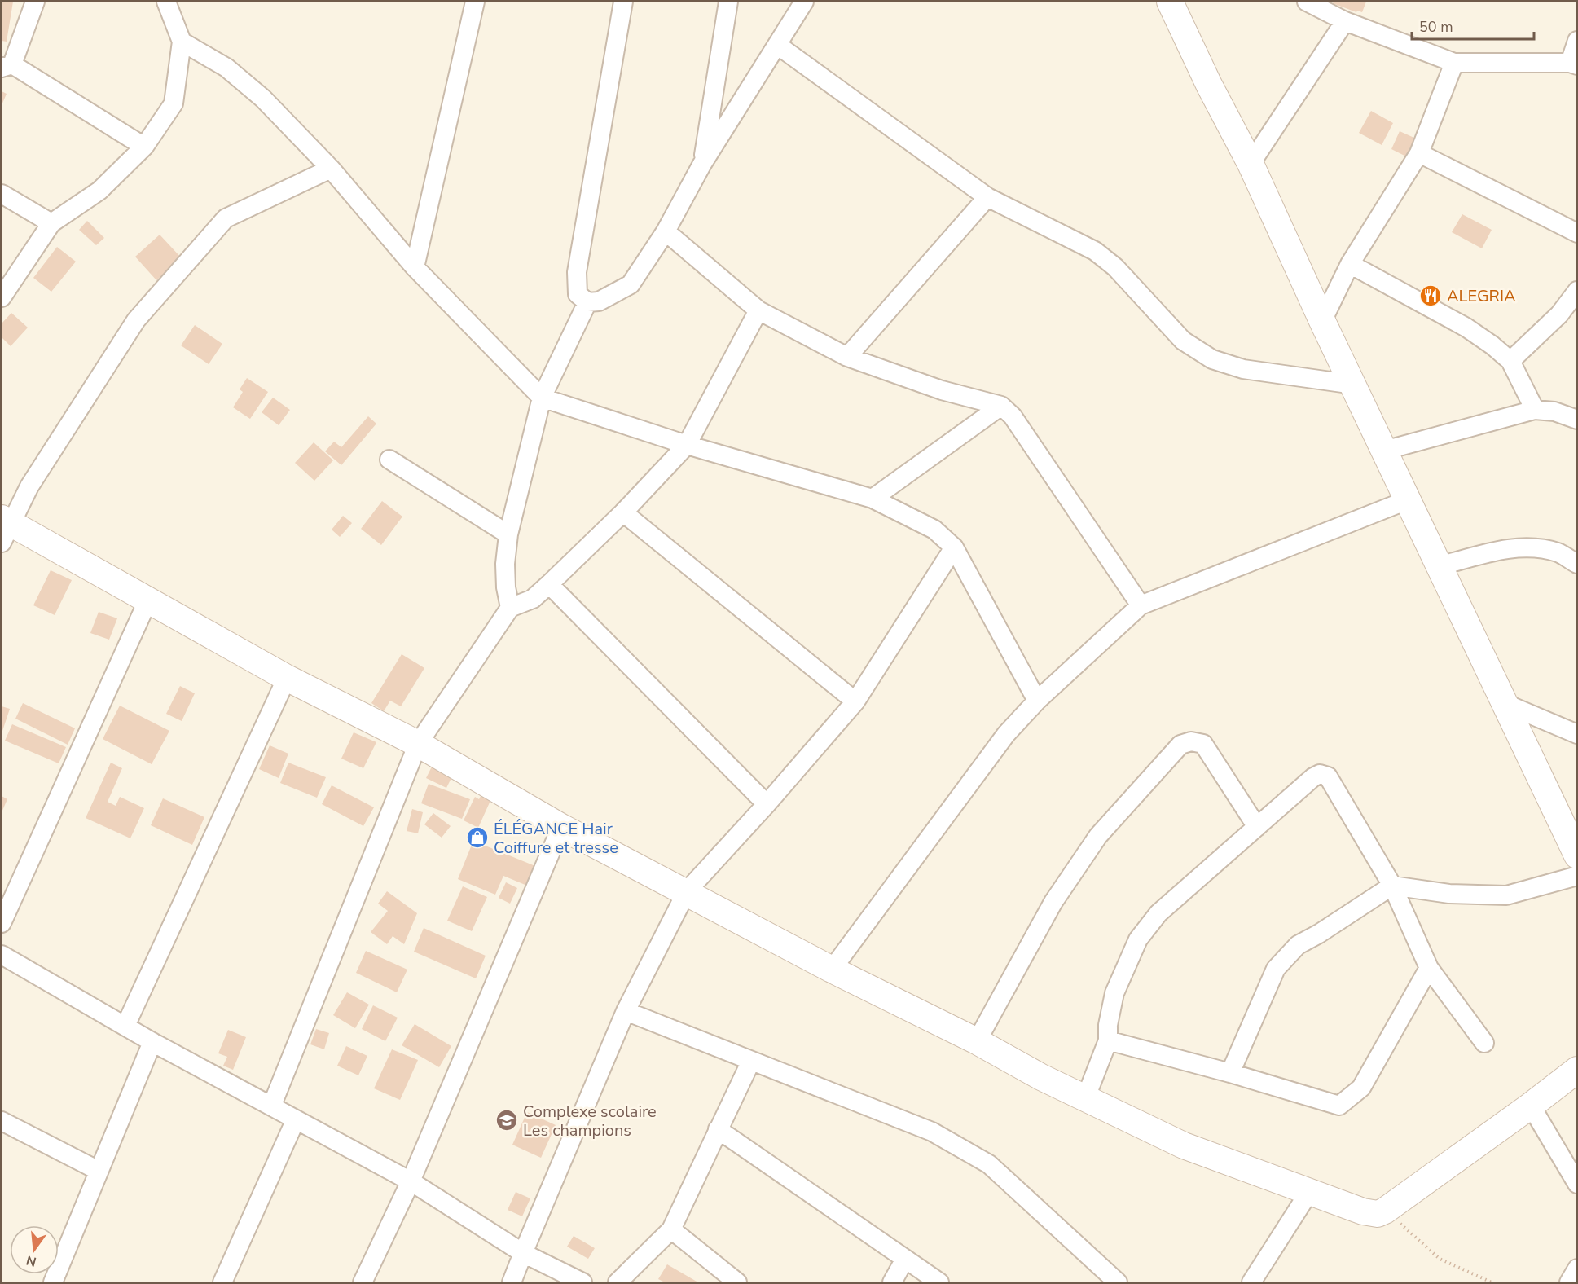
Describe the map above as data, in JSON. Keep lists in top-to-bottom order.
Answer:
{
  "places": {
    "restaurant": ["ALEGRIA"],
    "shop": ["ÉLÉGANCE Hair Coiffure et tresse"],
    "school or university": ["Complexe scolaire Les champions"]
  },
  "scale_bar": "50 m",
  "north": "bottom"
}
